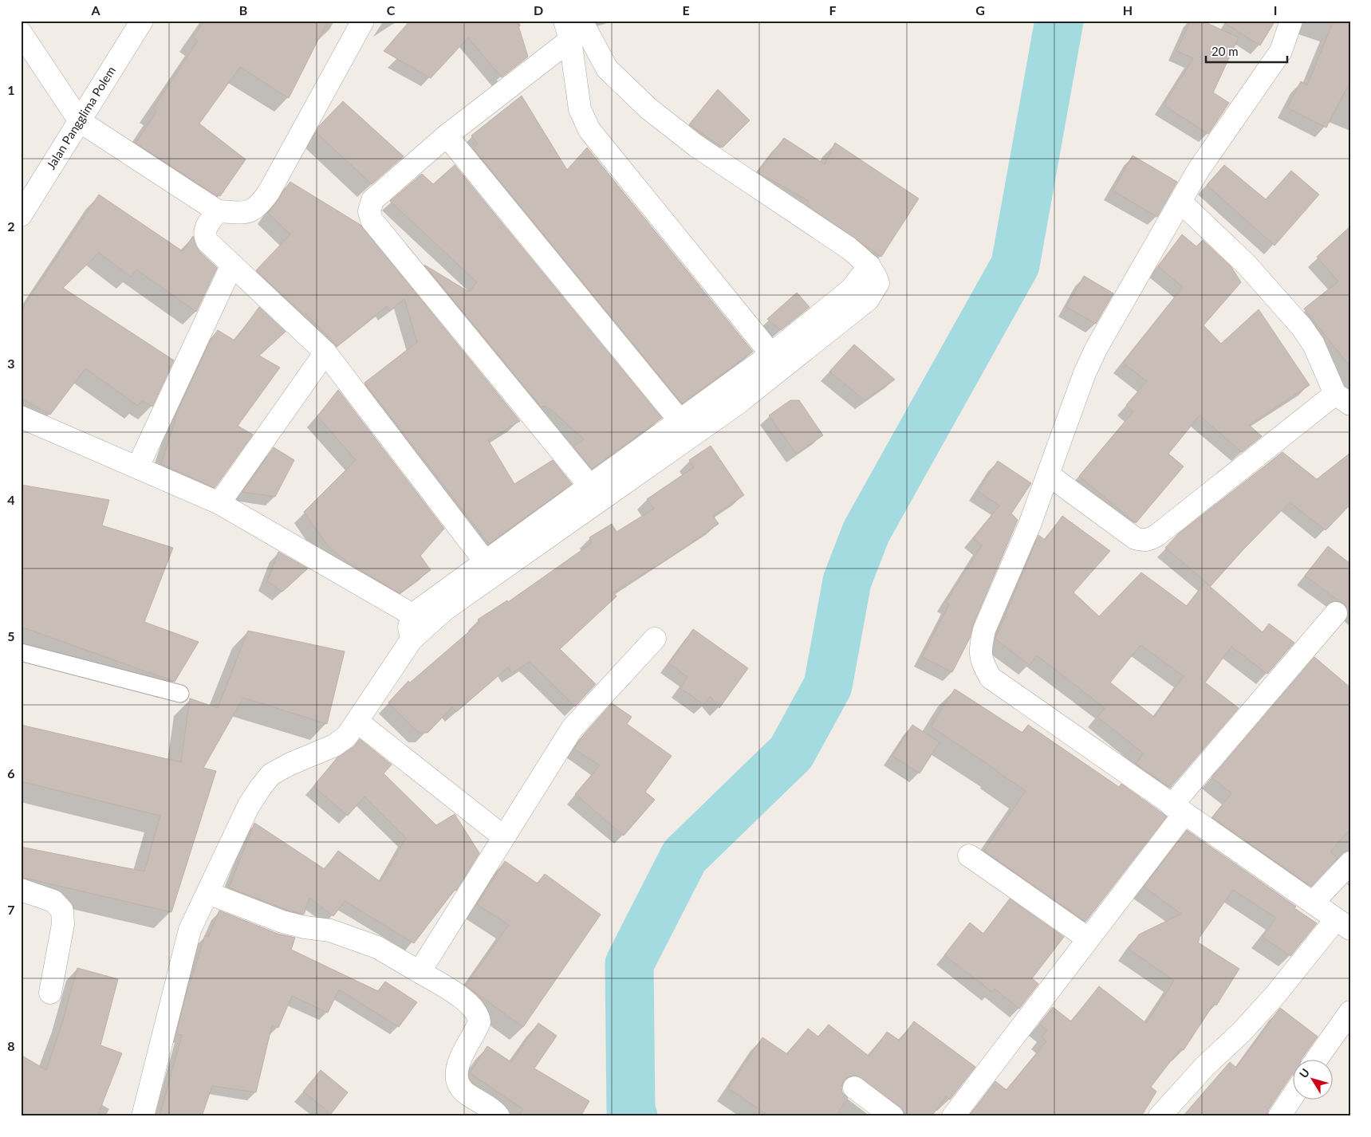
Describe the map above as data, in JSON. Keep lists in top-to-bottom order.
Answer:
{
  "streets": {
    "street": ["Jalan Pangglima Polem"]
  },
  "scale_bar": "20 m",
  "north": "top left",
  "grid": {
    "columns": [
      "A",
      "B",
      "C",
      "D",
      "E",
      "F",
      "G",
      "H",
      "I"
    ],
    "rows": [
      "1",
      "2",
      "3",
      "4",
      "5",
      "6",
      "7",
      "8"
    ]
  }
}
